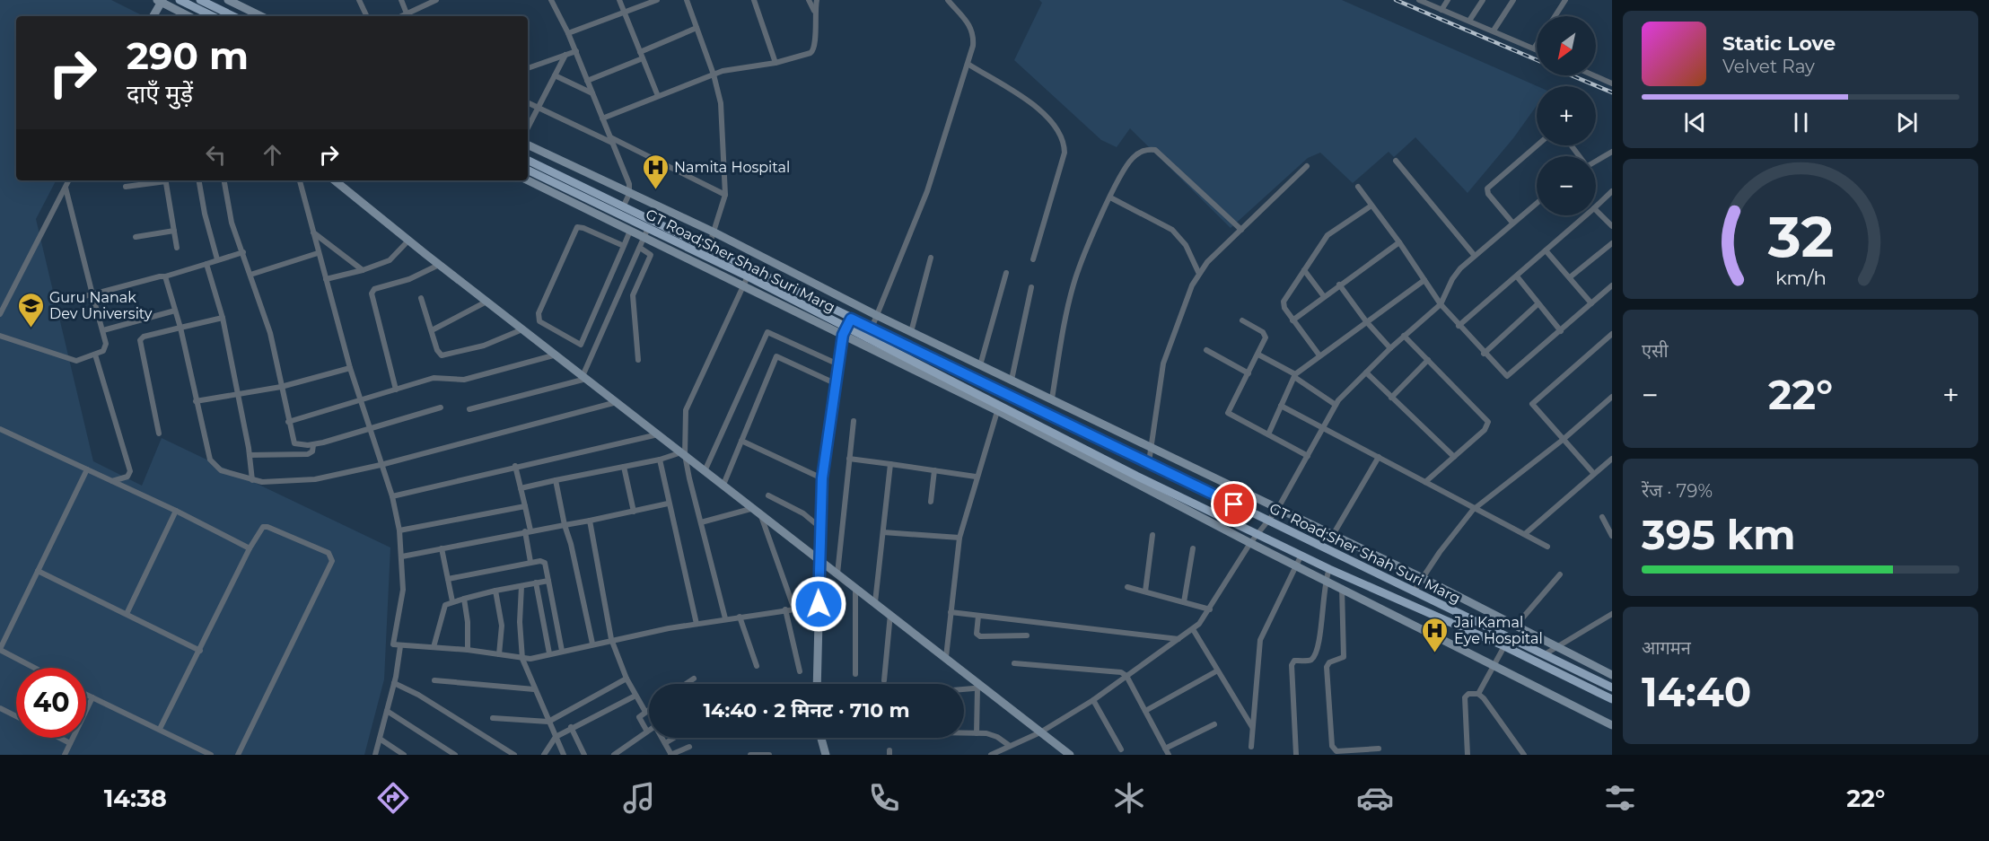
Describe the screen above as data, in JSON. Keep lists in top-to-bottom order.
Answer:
{
  "streets": {
    "main road": ["GT Road;Sher Shah Suri Marg"]
  },
  "places": {
    "hospital": ["Namita Hospital", "Jai Kamal Eye Hospital"],
    "school or university": ["Guru Nanak Dev University"]
  },
  "north": "bottom left",
  "page": {
    "map_buttons": ["+", "−"],
    "turn": ["290 m", "दाएँ मुड़ें"],
    "song": ["Static Love", "Velvet Ray"],
    "tile": [
      "एसी",
      ["रेंज · 79%", "395 km"],
      ["आगमन", "14:40"]
    ],
    "heat": ["−", "22°", "+"],
    "limit": "40",
    "trip": "14:40 · 2 मिनट · 710 m",
    "tabs": ["14:38", "22°"],
    "gauge": ["32", "km/h"]
  }
}
